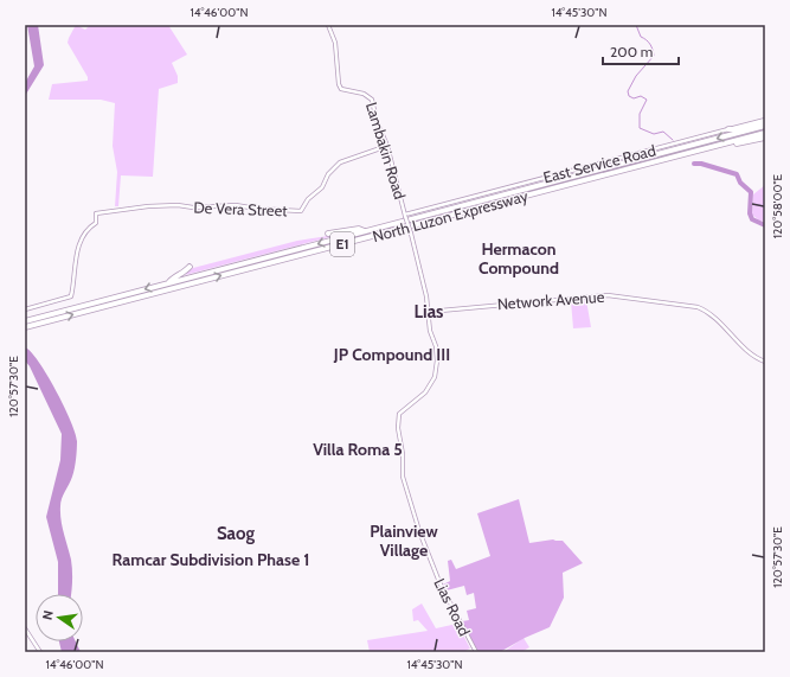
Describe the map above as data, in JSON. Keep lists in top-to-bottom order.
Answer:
{
  "streets": {
    "highway": ["North Luzon Expressway", "E1"],
    "main road": [
      "Lambakin Road",
      "East Service Road",
      "De Vera Street",
      "Network Avenue",
      "Lias Road"
    ]
  },
  "crossings": [
    ["Lambakin Road", "East Service Road"],
    ["Lambakin Road", "De Vera Street"],
    ["Lambakin Road", "Lias Road"],
    ["East Service Road", "Lias Road"],
    ["Network Avenue", "Lias Road"]
  ],
  "districts": [
    "Hermacon Compound",
    "Lias",
    "JP Compound III",
    "Villa Roma 5",
    "Plainview Village",
    "Saog",
    "Ramcar Subdivision Phase 1"
  ],
  "scale_bar": "200 m",
  "north": "left",
  "coordinates": [
    "14°46'00\"N",
    "14°45'30\"N",
    "120°58'00\"E",
    "120°57'30\"E"
  ]
}
